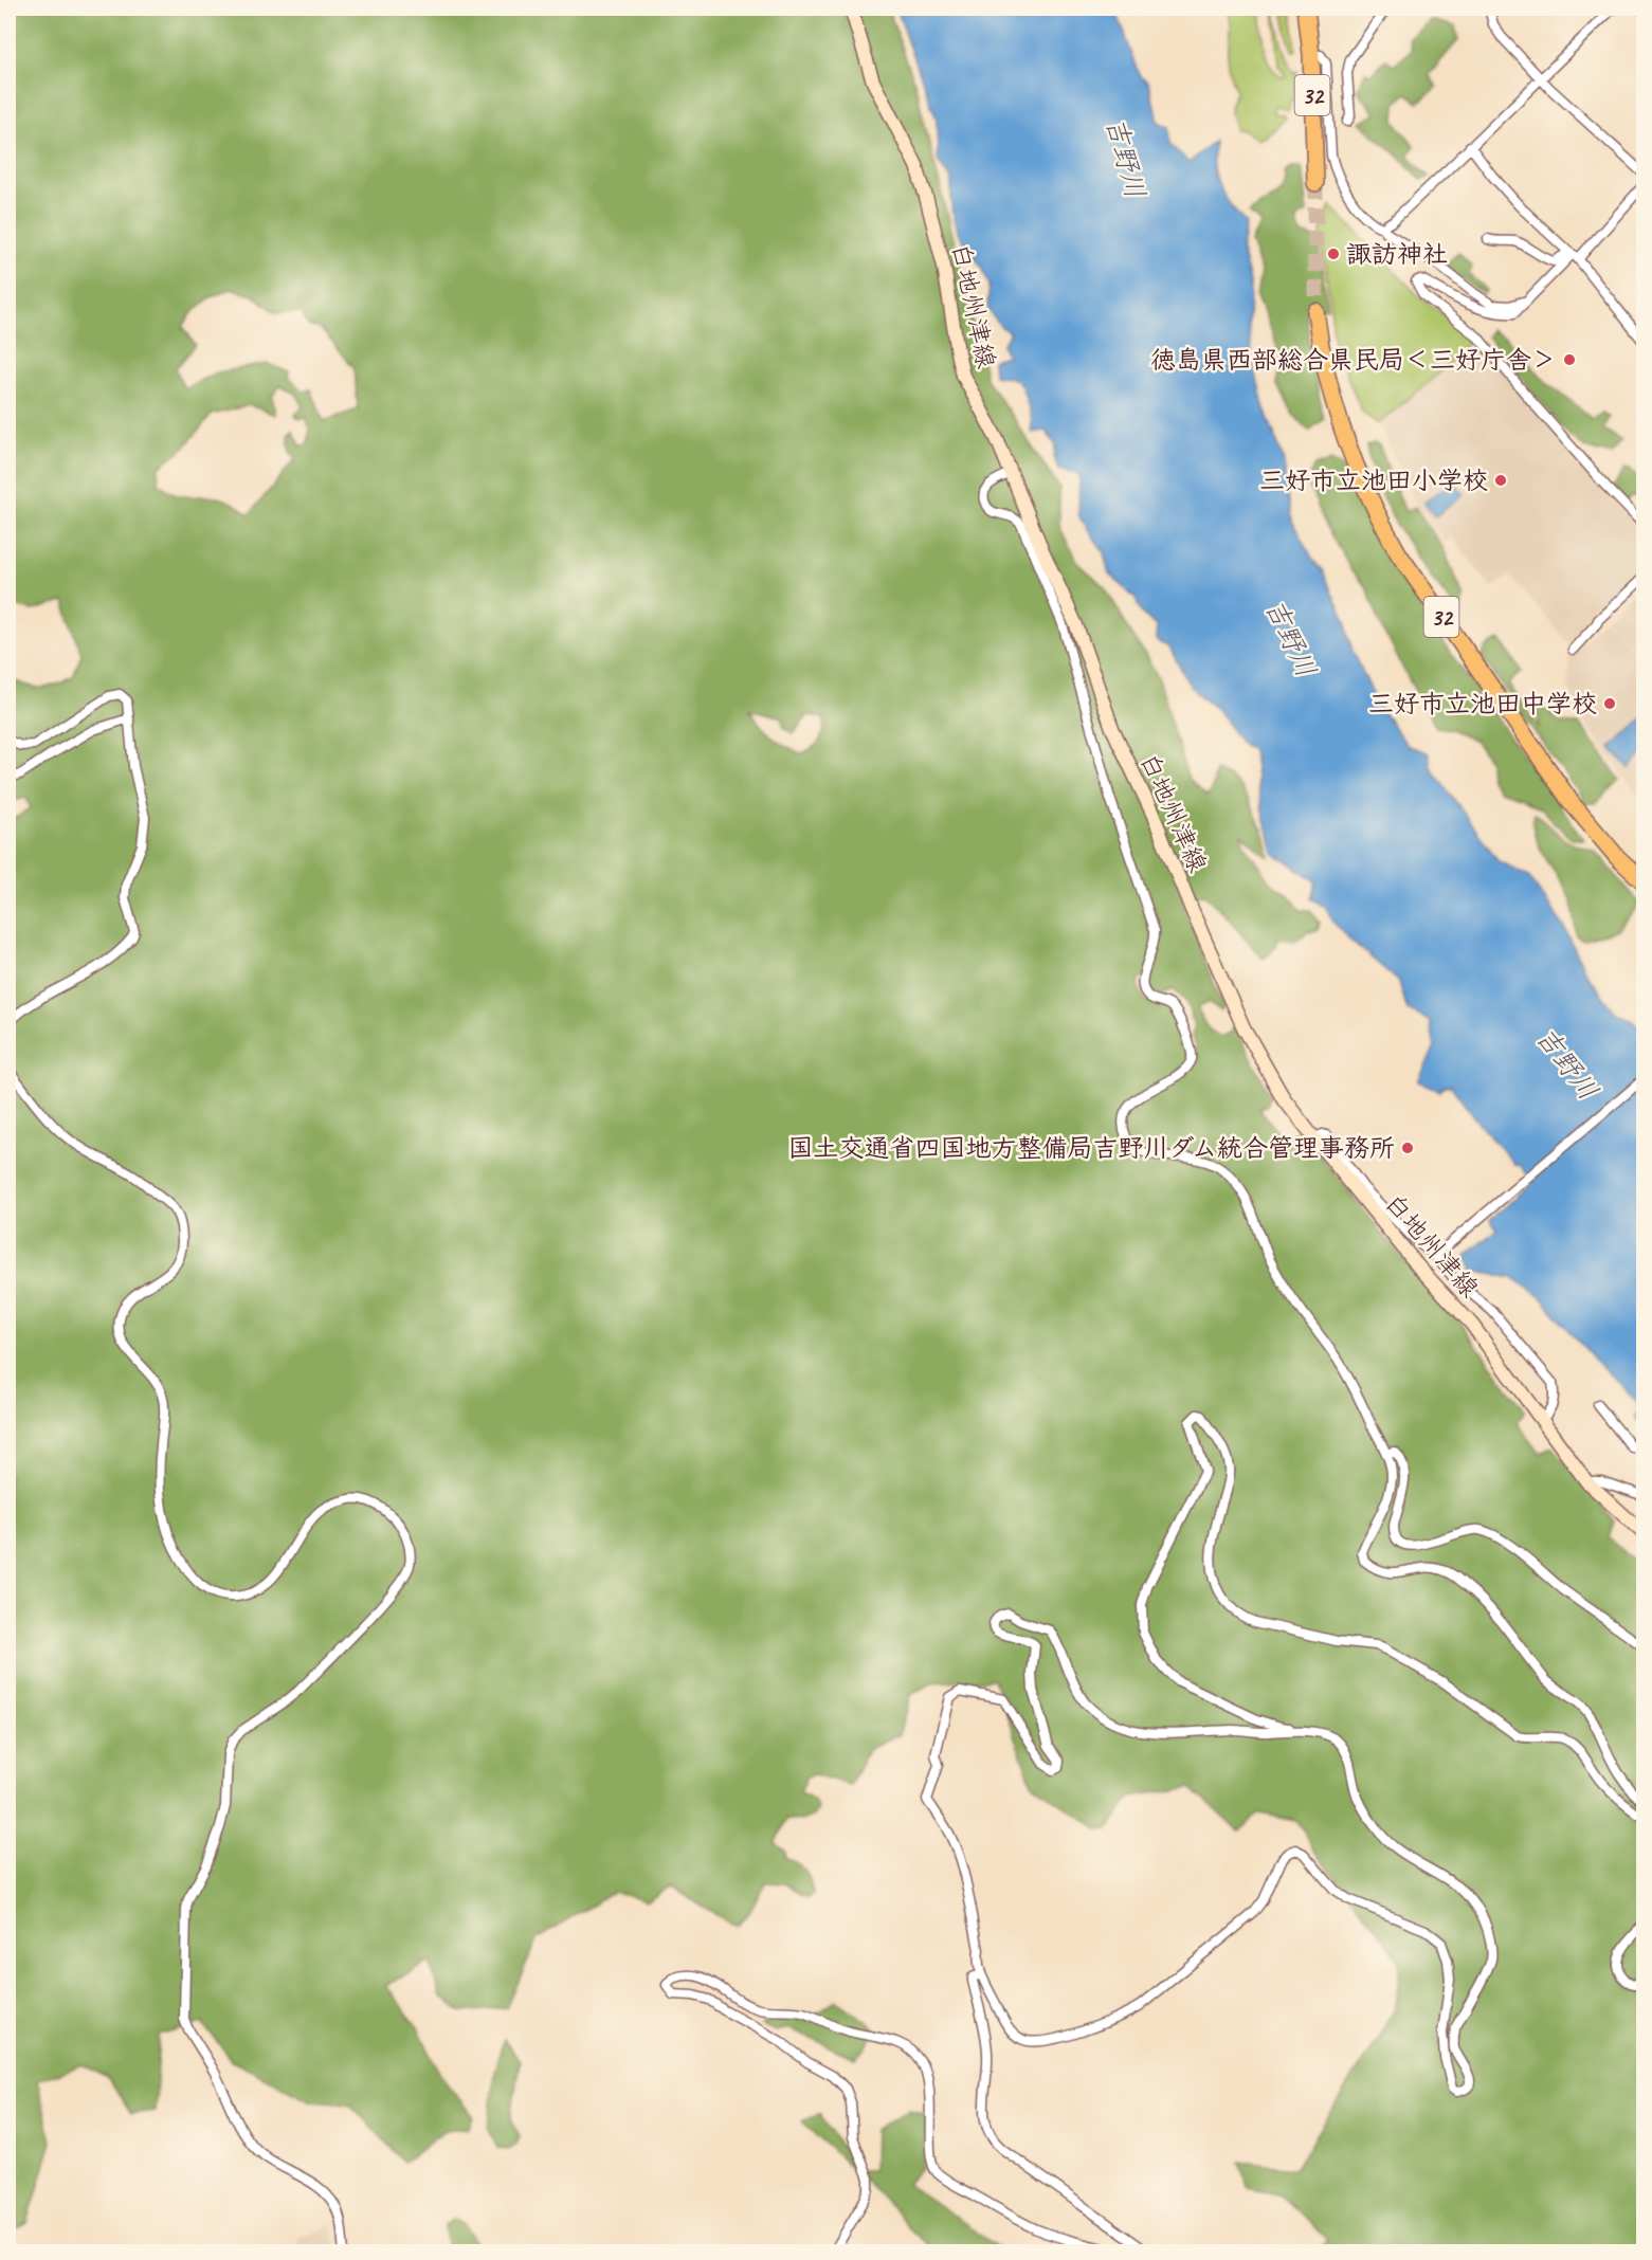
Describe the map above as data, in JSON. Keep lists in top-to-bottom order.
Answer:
{
  "streets": {
    "highway": ["32"],
    "main road": ["白地州津線"]
  },
  "water": ["吉野川"],
  "places": [
    "諏訪神社",
    "徳島県西部総合県民局＜三好庁舎＞",
    "三好市立池田小学校",
    "三好市立池田中学校",
    "国土交通省四国地方整備局吉野川ダム統合管理事務所"
  ]
}
